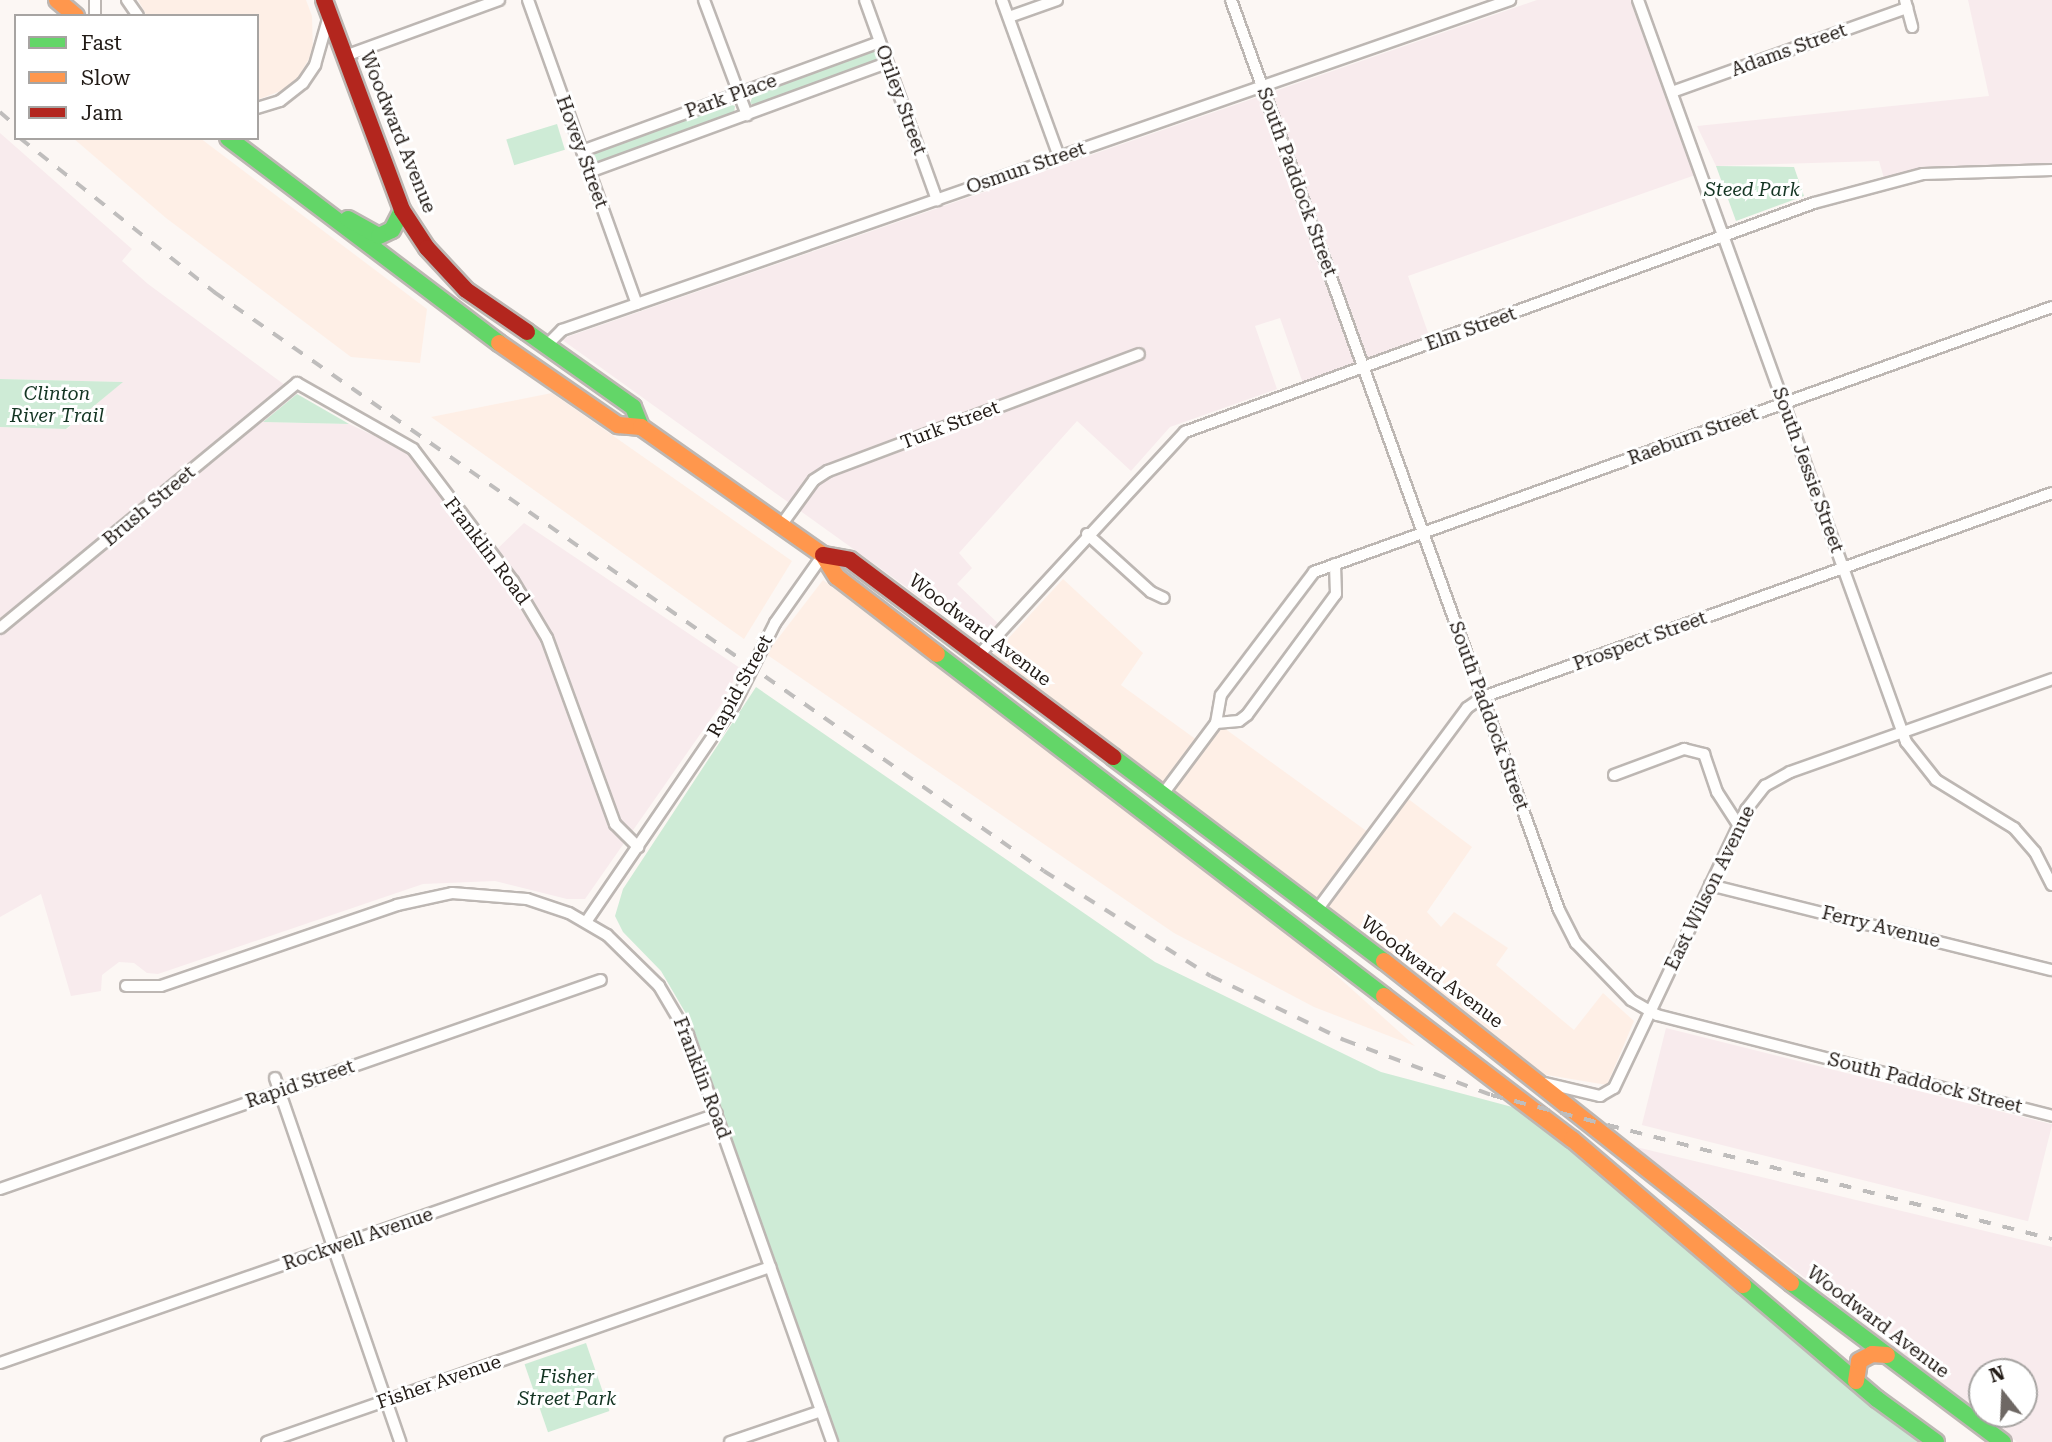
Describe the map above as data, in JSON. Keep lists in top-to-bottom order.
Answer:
{
  "streets": {
    "main road": ["Woodward Avenue"],
    "street": [
      "Adams Street",
      "Park Place",
      "Oriley Street",
      "Hovey Street",
      "Osmun Street",
      "South Paddock Street",
      "Elm Street",
      "Turk Street",
      "Raeburn Street",
      "South Jessie Street",
      "Brush Street",
      "Franklin Road",
      "Prospect Street",
      "Rapid Street",
      "East Wilson Avenue",
      "Ferry Avenue",
      "Rockwell Avenue",
      "Fisher Avenue"
    ]
  },
  "crossings": [
    ["Adams Street", "South Jessie Street"],
    ["Park Place", "Oriley Street"],
    ["Park Place", "Hovey Street"],
    ["Oriley Street", "Osmun Street"],
    ["Woodward Avenue", "Osmun Street"],
    ["Woodward Avenue", "Elm Street"],
    ["Woodward Avenue", "Turk Street"],
    ["Woodward Avenue", "Raeburn Street"],
    ["Woodward Avenue", "Prospect Street"],
    ["Woodward Avenue", "Rapid Street"],
    ["Woodward Avenue", "East Wilson Avenue"],
    ["Hovey Street", "Osmun Street"],
    ["Osmun Street", "South Paddock Street"],
    ["South Paddock Street", "Elm Street"],
    ["South Paddock Street", "Raeburn Street"],
    ["South Paddock Street", "Prospect Street"],
    ["South Paddock Street", "East Wilson Avenue"],
    ["Elm Street", "South Jessie Street"],
    ["Raeburn Street", "South Jessie Street"],
    ["South Jessie Street", "Prospect Street"],
    ["South Jessie Street", "East Wilson Avenue"],
    ["Brush Street", "Franklin Road"],
    ["Franklin Road", "Rapid Street"],
    ["Franklin Road", "Rockwell Avenue"],
    ["Franklin Road", "Fisher Avenue"],
    ["East Wilson Avenue", "Ferry Avenue"]
  ],
  "parks": ["Steed Park", "Clinton River Trail", "Fisher Street Park"],
  "legend": ["Fast", "Slow", "Jam"],
  "north": "top"
}
